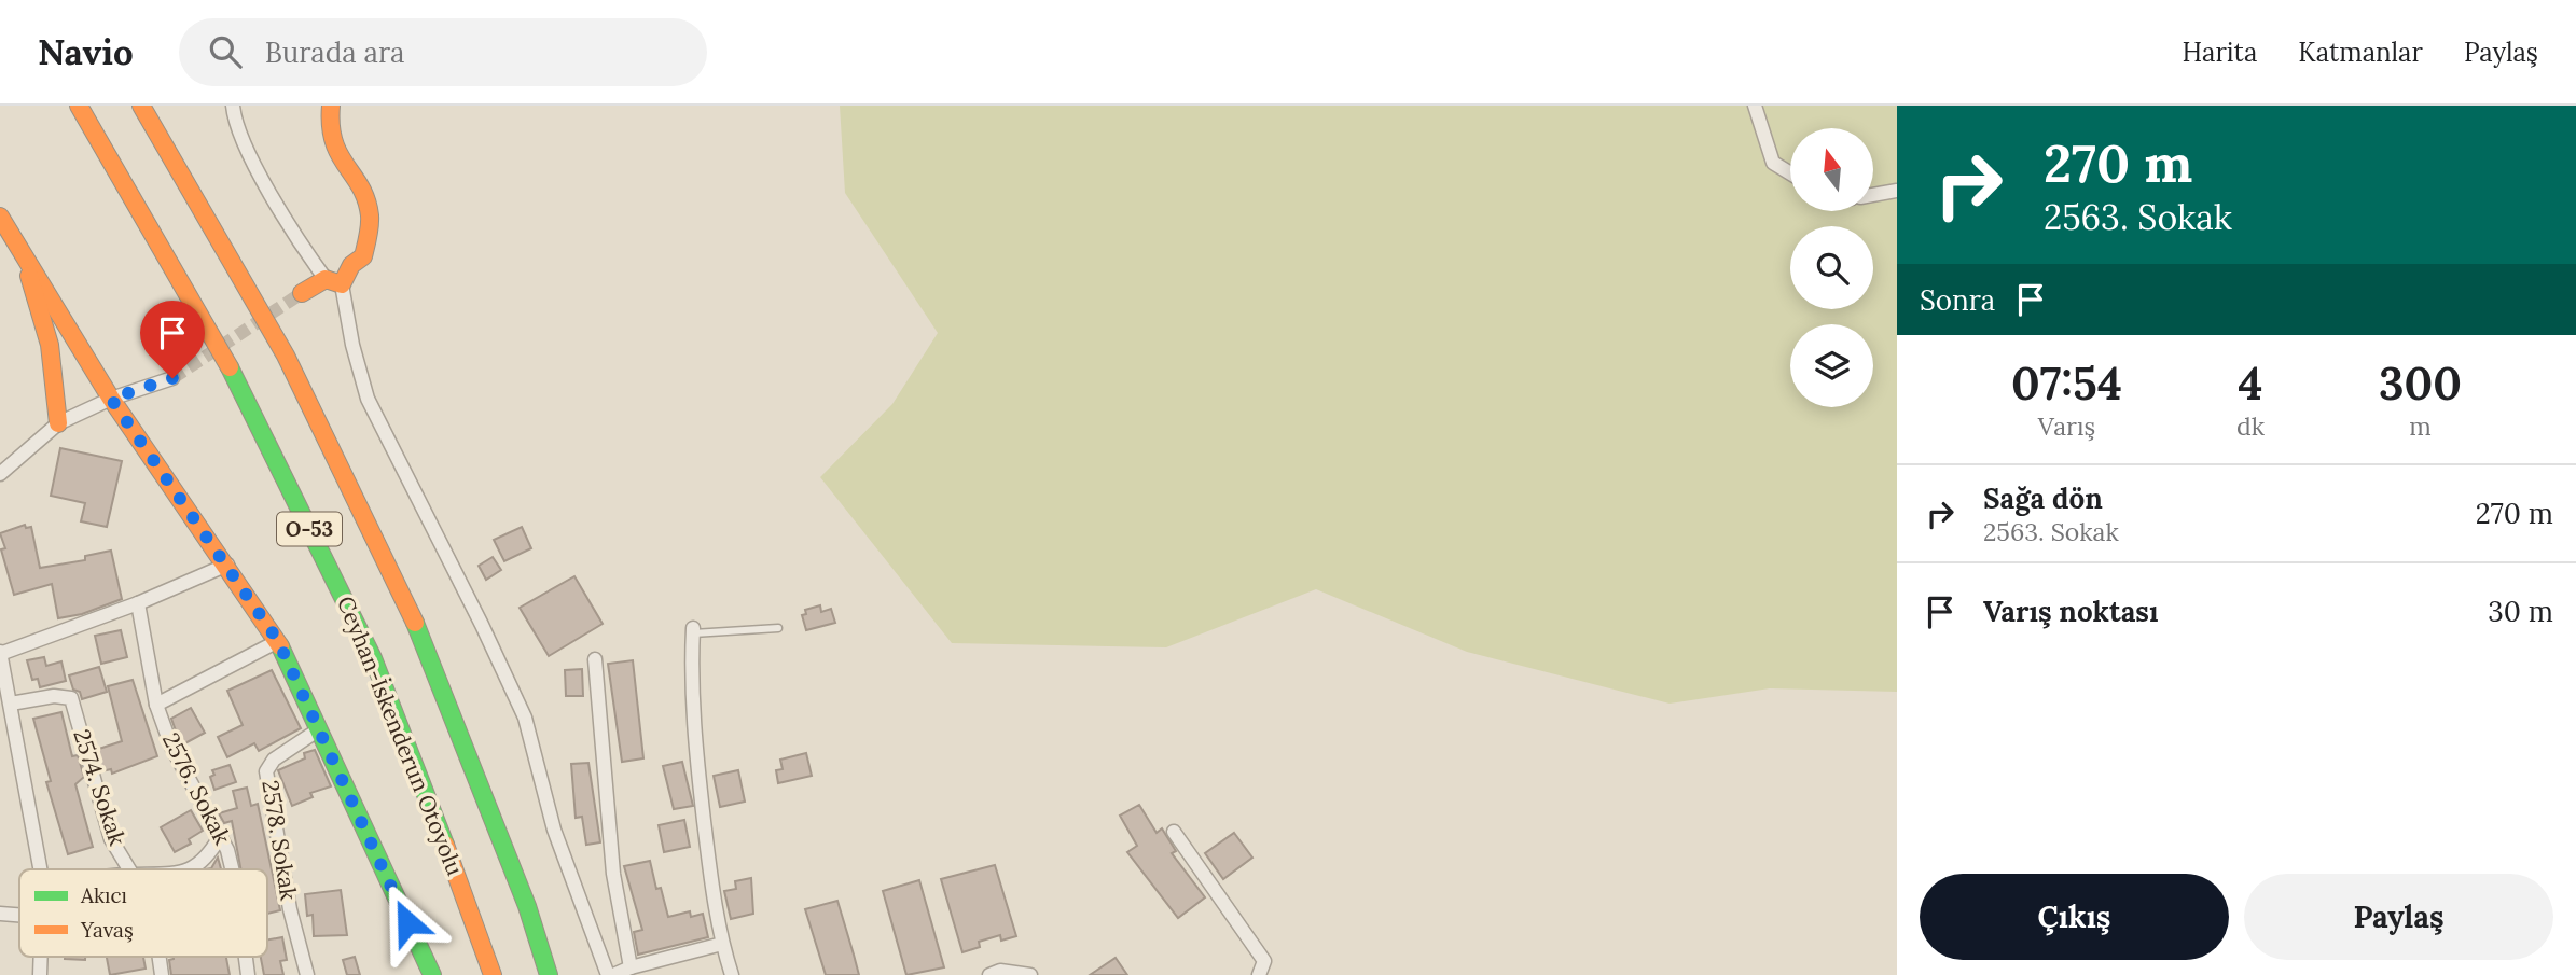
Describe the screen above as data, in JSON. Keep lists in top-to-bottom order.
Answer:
{
  "streets": {
    "main road": ["O-53", "Ceyhan-İskenderun Otoyolu"],
    "street": ["2574. Sokak", "2576. Sokak", "2578. Sokak"]
  },
  "legend": ["Akıcı", "Yavaş"],
  "north": "top",
  "page": {
    "header": "Navio",
    "search": "Burada ara",
    "nav": ["Harita", "Katmanlar", "Paylaş"],
    "turn": ["270 m", "2563. Sokak"],
    "then": "Sonra",
    "eta": [
      "07:54",
      "Varış",
      "4",
      "dk",
      "300",
      "m"
    ],
    "list": [
      {
        "name": "Sağa dön",
        "note": "2563. Sokak",
        "value": "270 m"
      },
      {
        "name": "Varış noktası",
        "value": "30 m"
      }
    ],
    "buttons": ["Çıkış", "Paylaş"]
  }
}
